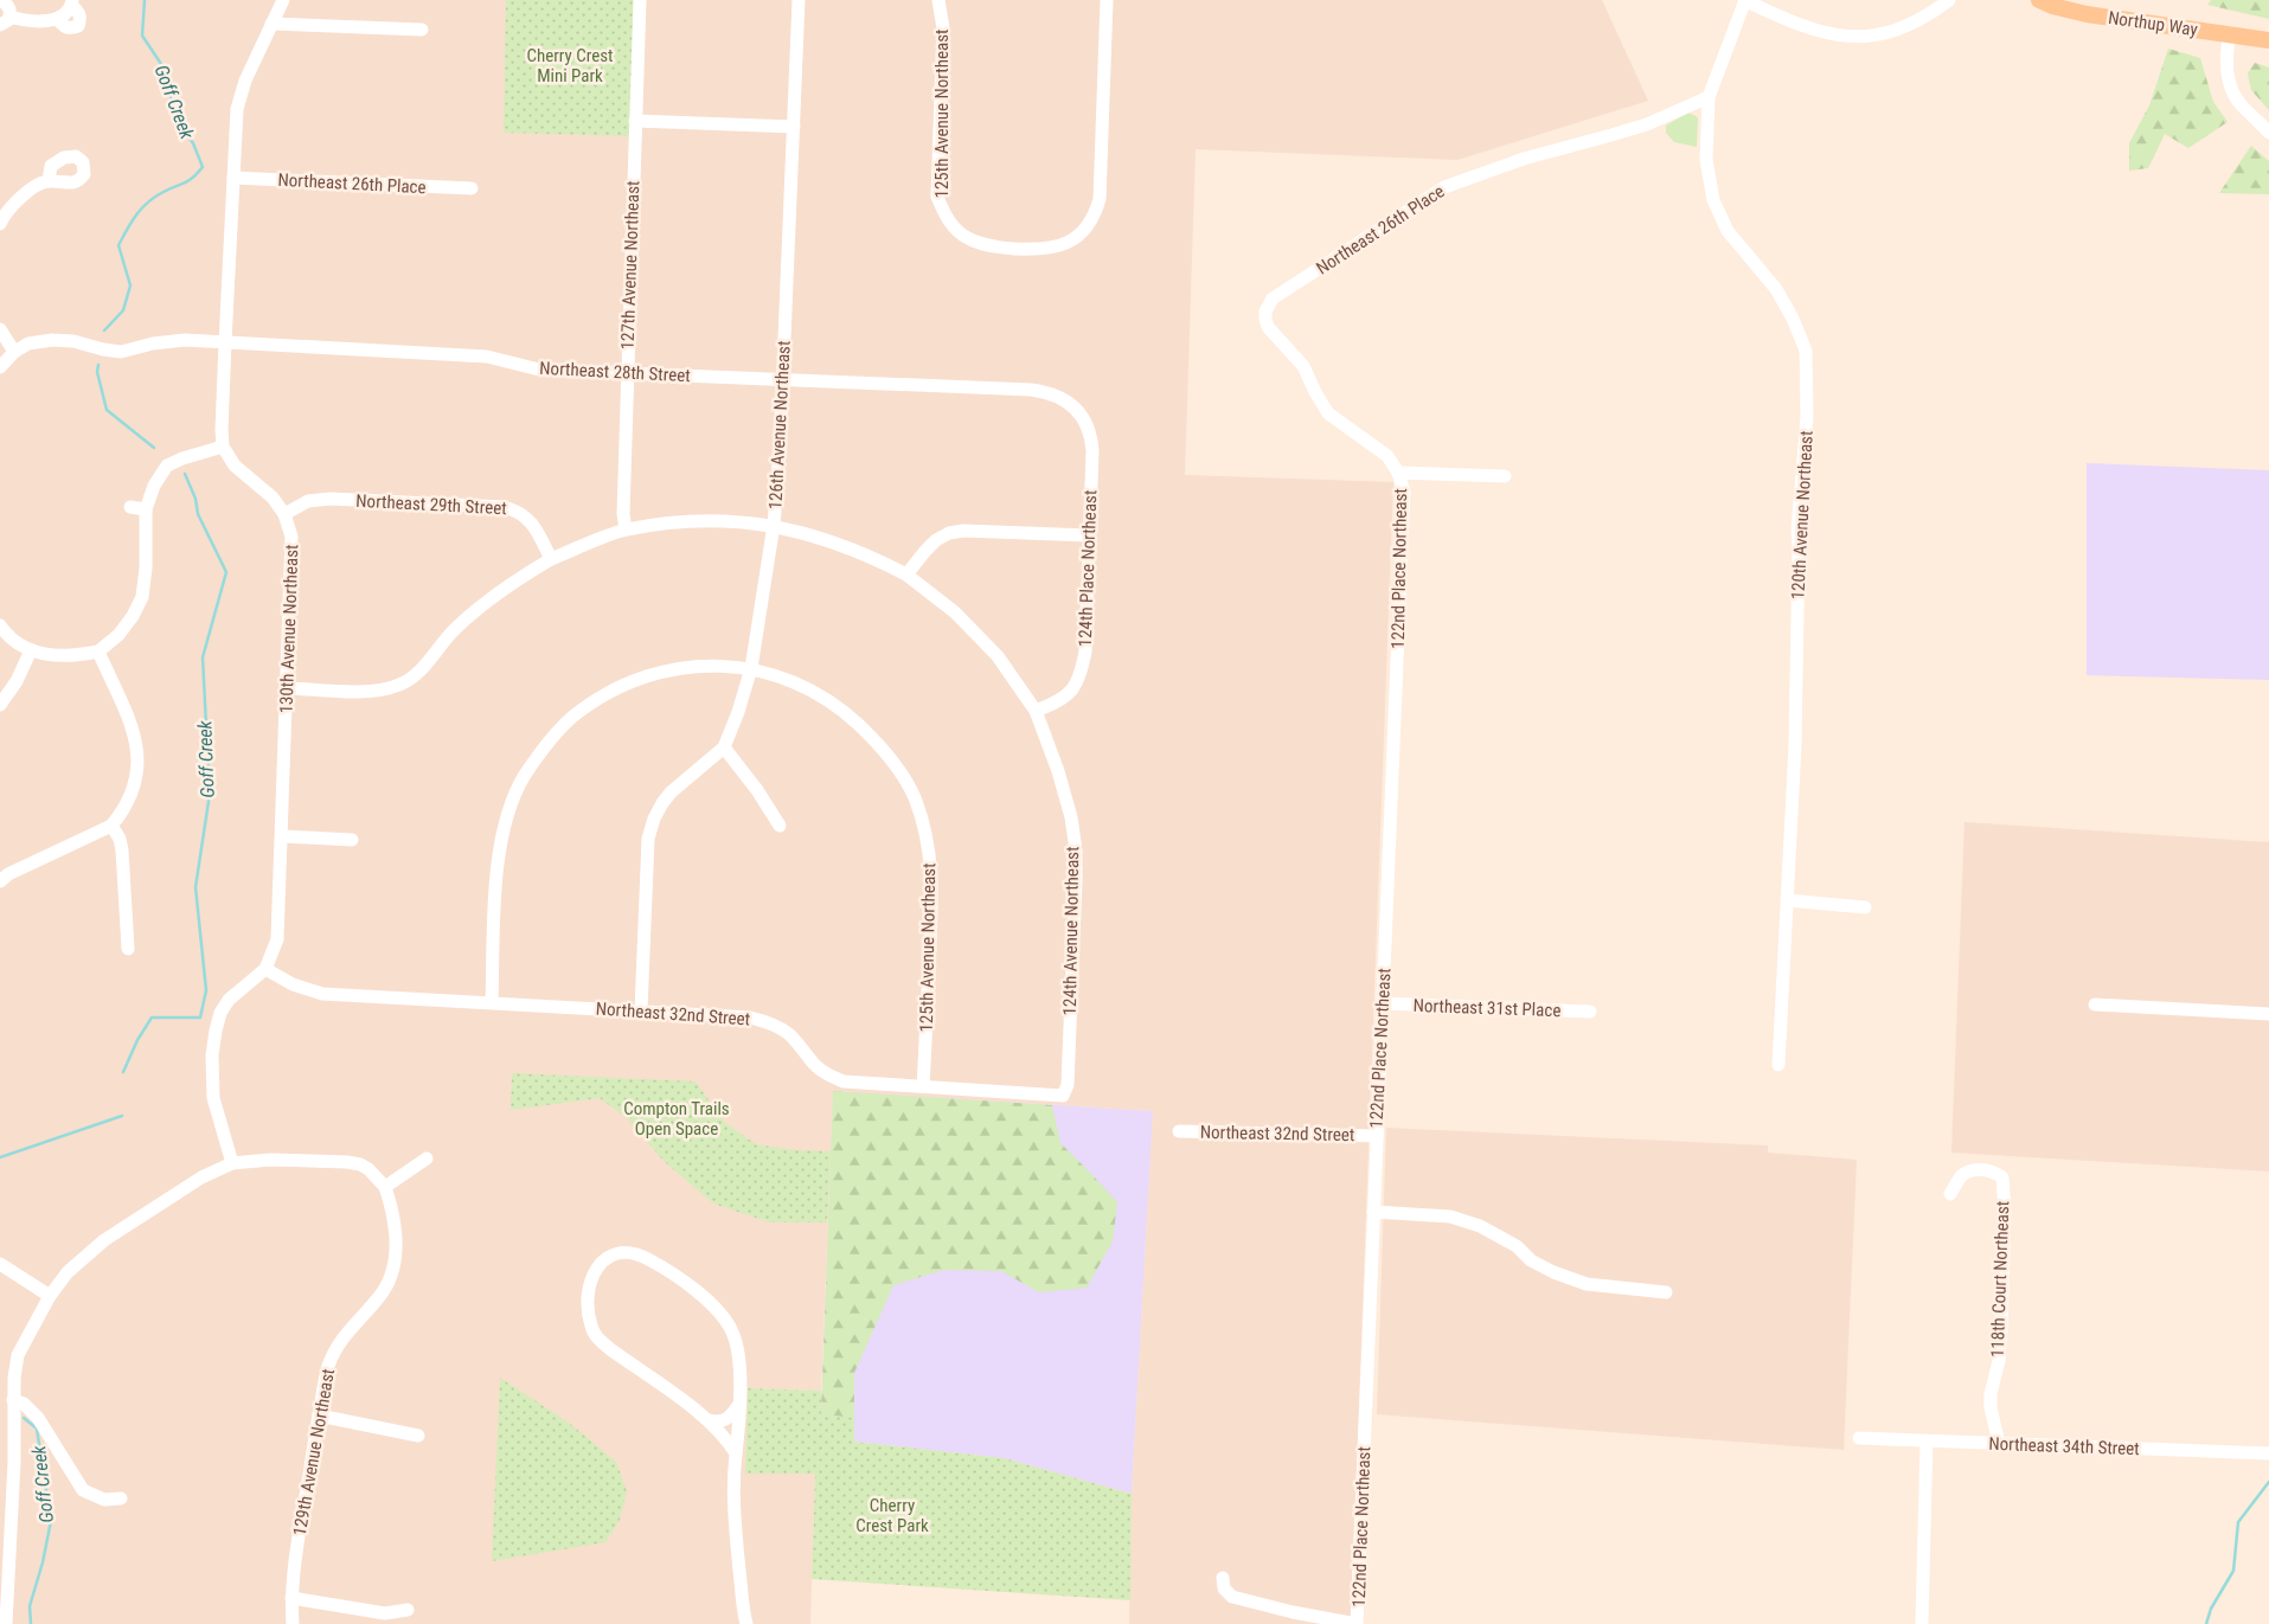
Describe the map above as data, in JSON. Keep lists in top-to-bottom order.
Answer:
{
  "streets": {
    "main road": ["Northup Way"],
    "street": [
      "125th Avenue Northeast",
      "Northeast 26th Place",
      "127th Avenue Northeast",
      "Northeast 28th Street",
      "126th Avenue Northeast",
      "Northeast 29th Street",
      "120th Avenue Northeast",
      "124th Place Northeast",
      "122nd Place Northeast",
      "130th Avenue Northeast",
      "124th Avenue Northeast",
      "Northeast 31st Place",
      "Northeast 32nd Street",
      "118th Court Northeast",
      "Northeast 34th Street",
      "129th Avenue Northeast"
    ]
  },
  "crossings": [
    ["125th Avenue Northeast", "126th Avenue Northeast"],
    ["125th Avenue Northeast", "Northeast 32nd Street"],
    ["Northeast 26th Place", "120th Avenue Northeast"],
    ["Northeast 26th Place", "122nd Place Northeast"],
    ["127th Avenue Northeast", "Northeast 28th Street"],
    ["Northeast 28th Street", "126th Avenue Northeast"],
    ["Northeast 28th Street", "124th Place Northeast"],
    ["Northeast 29th Street", "130th Avenue Northeast"],
    ["124th Place Northeast", "124th Avenue Northeast"],
    ["122nd Place Northeast", "Northeast 31st Place"],
    ["122nd Place Northeast", "Northeast 32nd Street"],
    ["130th Avenue Northeast", "Northeast 32nd Street"],
    ["124th Avenue Northeast", "Northeast 32nd Street"],
    ["118th Court Northeast", "Northeast 34th Street"]
  ],
  "water": ["Goff Creek"],
  "parks": ["Cherry Crest Mini Park", "Compton Trails Open Space", "Cherry Crest Park"]
}
